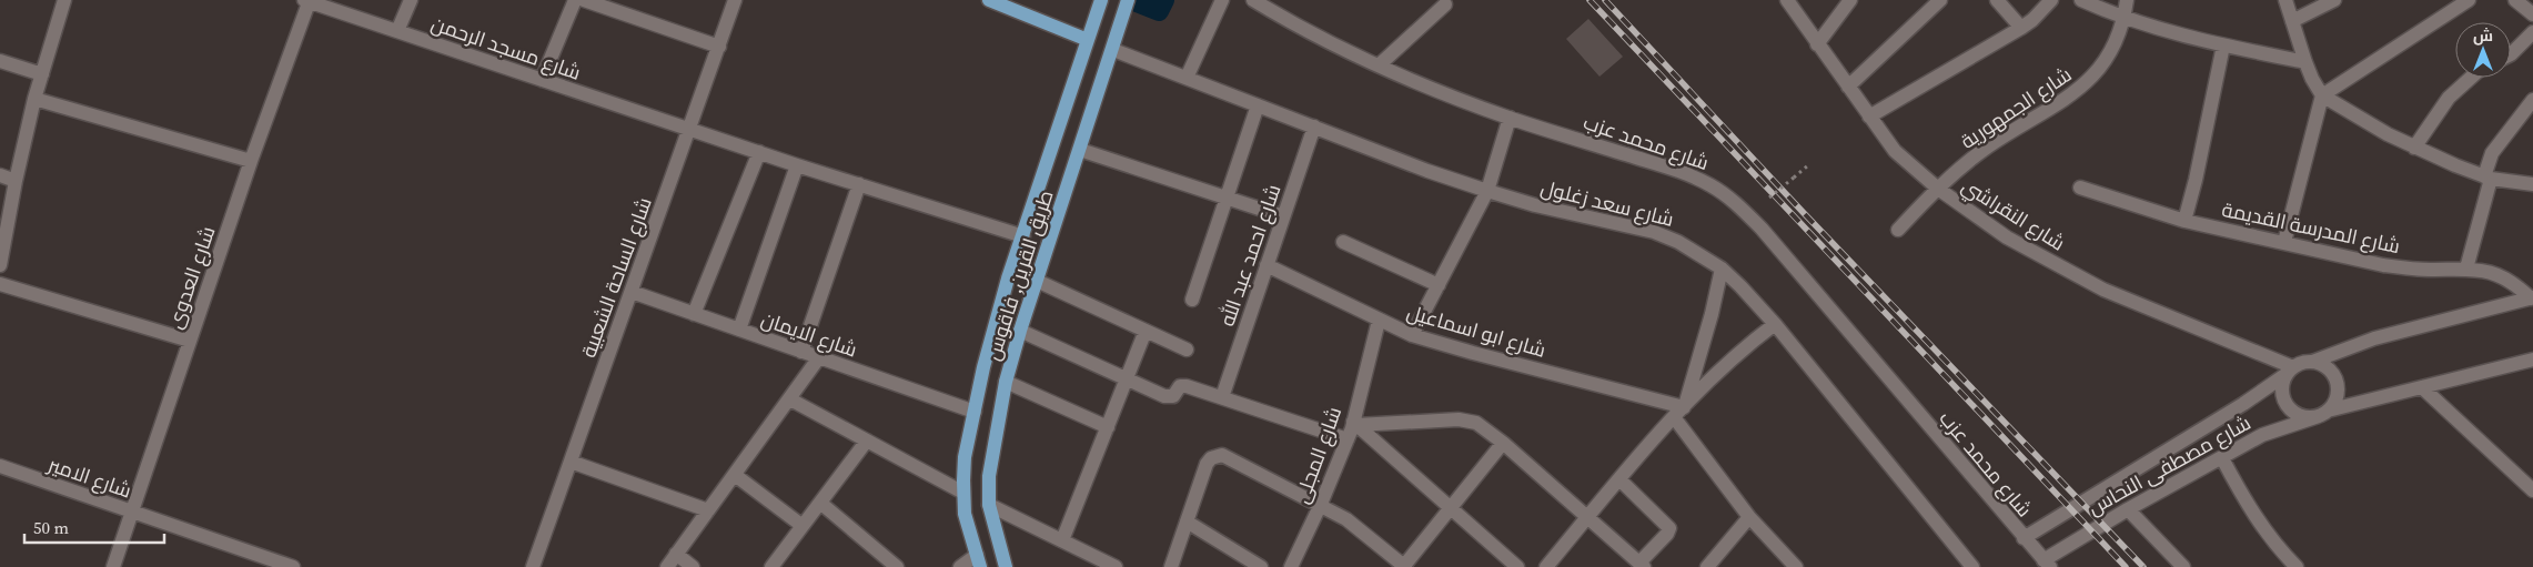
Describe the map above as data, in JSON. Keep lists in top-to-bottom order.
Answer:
{
  "streets": {
    "main road": ["طريق القرين, فاقوس"],
    "street": [
      "شارع مسجد الرحمن",
      "شارع الجمهورية",
      "شارع محمد عزب",
      "شارع سعد زغلول",
      "شارع النقراشي",
      "شارع المدرسة القديمة",
      "شارع احمد عبد الله",
      "شارع العدوى",
      "شارع الساحة الشعبية",
      "شارع ابو اسماعيل",
      "شارع الايمان",
      "شارع المجلى",
      "شارع مصطفى النحاس",
      "شارع الامير"
    ]
  },
  "crossings": [
    ["شارع مسجد الرحمن", "طريق القرين, فاقوس"],
    ["شارع مسجد الرحمن", "شارع العدوى"],
    ["شارع مسجد الرحمن", "شارع الساحة الشعبية"],
    ["شارع الجمهورية", "شارع النقراشي"],
    ["شارع محمد عزب", "شارع مصطفى النحاس"],
    ["شارع سعد زغلول", "شارع احمد عبد الله"],
    ["شارع سعد زغلول", "طريق القرين, فاقوس"],
    ["شارع النقراشي", "شارع مصطفى النحاس"],
    ["شارع احمد عبد الله", "شارع ابو اسماعيل"],
    ["طريق القرين, فاقوس", "شارع الايمان"],
    ["شارع العدوى", "شارع الامير"],
    ["شارع الساحة الشعبية", "شارع الايمان"],
    ["شارع ابو اسماعيل", "شارع المجلى"]
  ],
  "scale_bar": "50 m",
  "north": "top"
}
